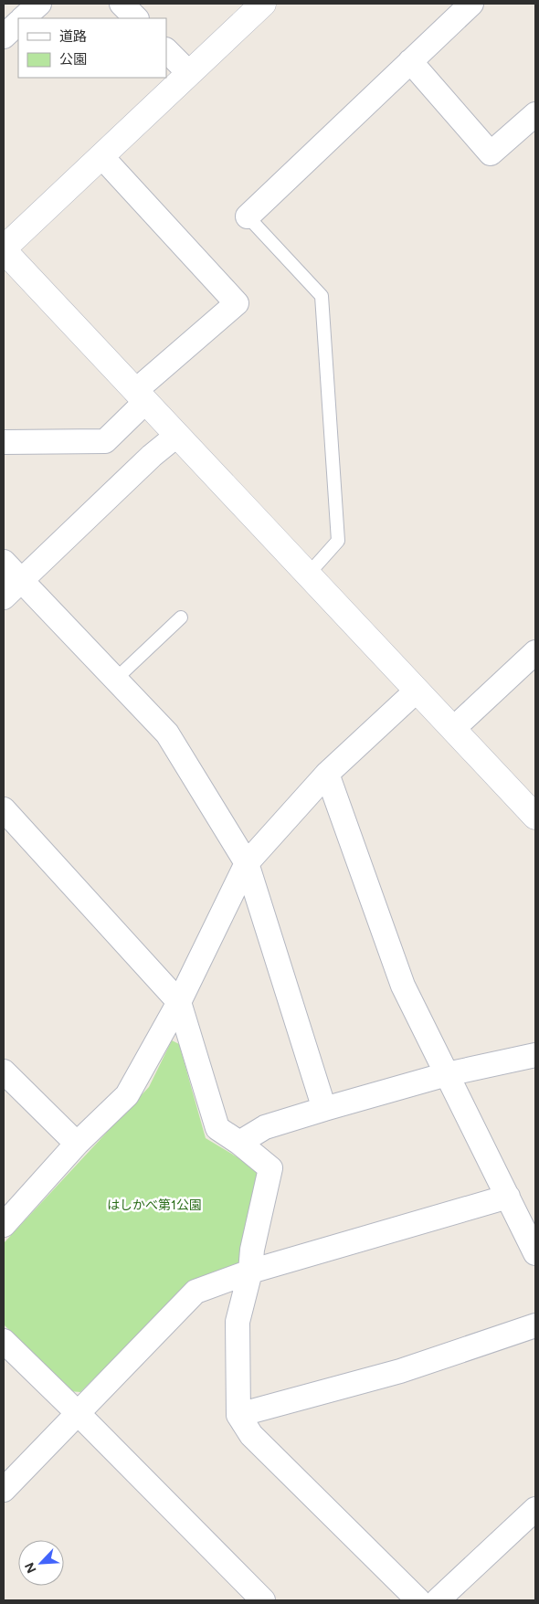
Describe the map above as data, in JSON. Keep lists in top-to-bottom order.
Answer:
{
  "parks": ["はしかべ第1公園"],
  "legend": ["道路", "公園"],
  "north": "bottom left"
}
